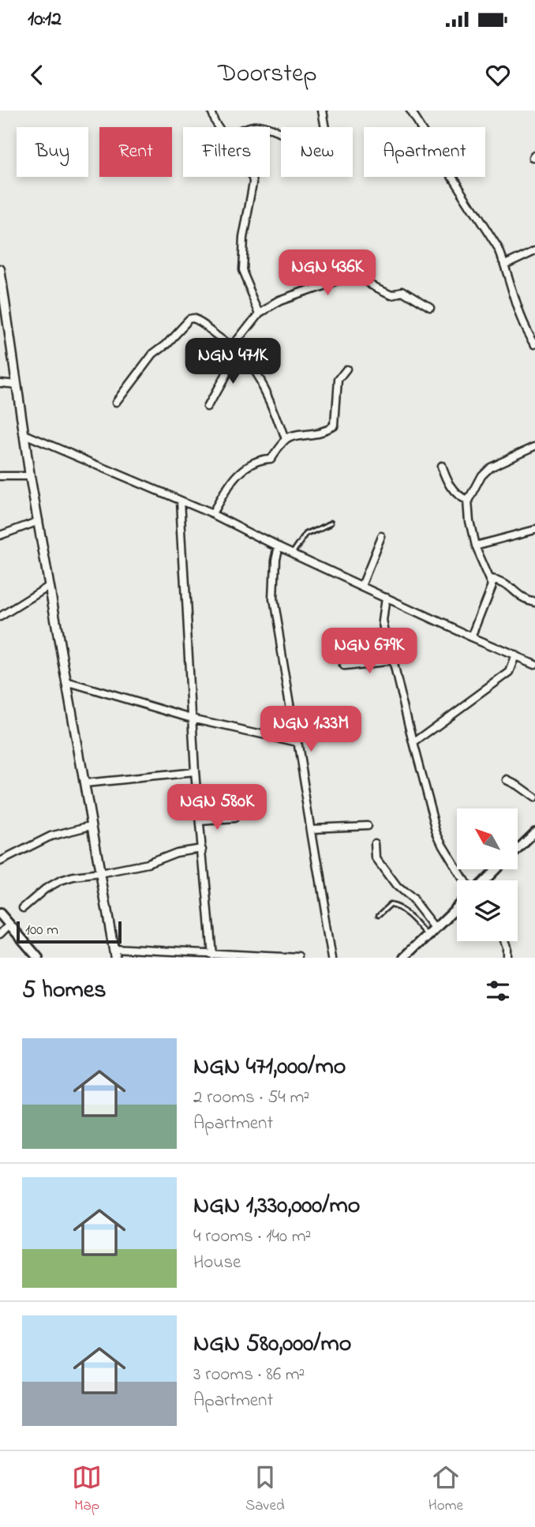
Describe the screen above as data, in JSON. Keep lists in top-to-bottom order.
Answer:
{
  "scale_bar": "100 m",
  "north": "top left",
  "page": {
    "status": "10:12",
    "header": "Doorstep",
    "chip": [
      "Buy",
      "Rent",
      "Filters",
      "New",
      "Apartment"
    ],
    "price": [
      "NGN 436K",
      "NGN 471K",
      "NGN 679K",
      "NGN 1.33M",
      "NGN 580K"
    ],
    "scale": "100 m",
    "heading": "5 homes",
    "list": [
      {
        "name": "NGN 471,000/mo",
        "note": "2 rooms · 54 m² · Apartment"
      },
      {
        "name": "NGN 1,330,000/mo",
        "note": "4 rooms · 140 m² · House"
      },
      {
        "name": "NGN 580,000/mo",
        "note": "3 rooms · 86 m² · Apartment"
      }
    ],
    "tabs": ["Map", "Saved", "Home"]
  }
}
